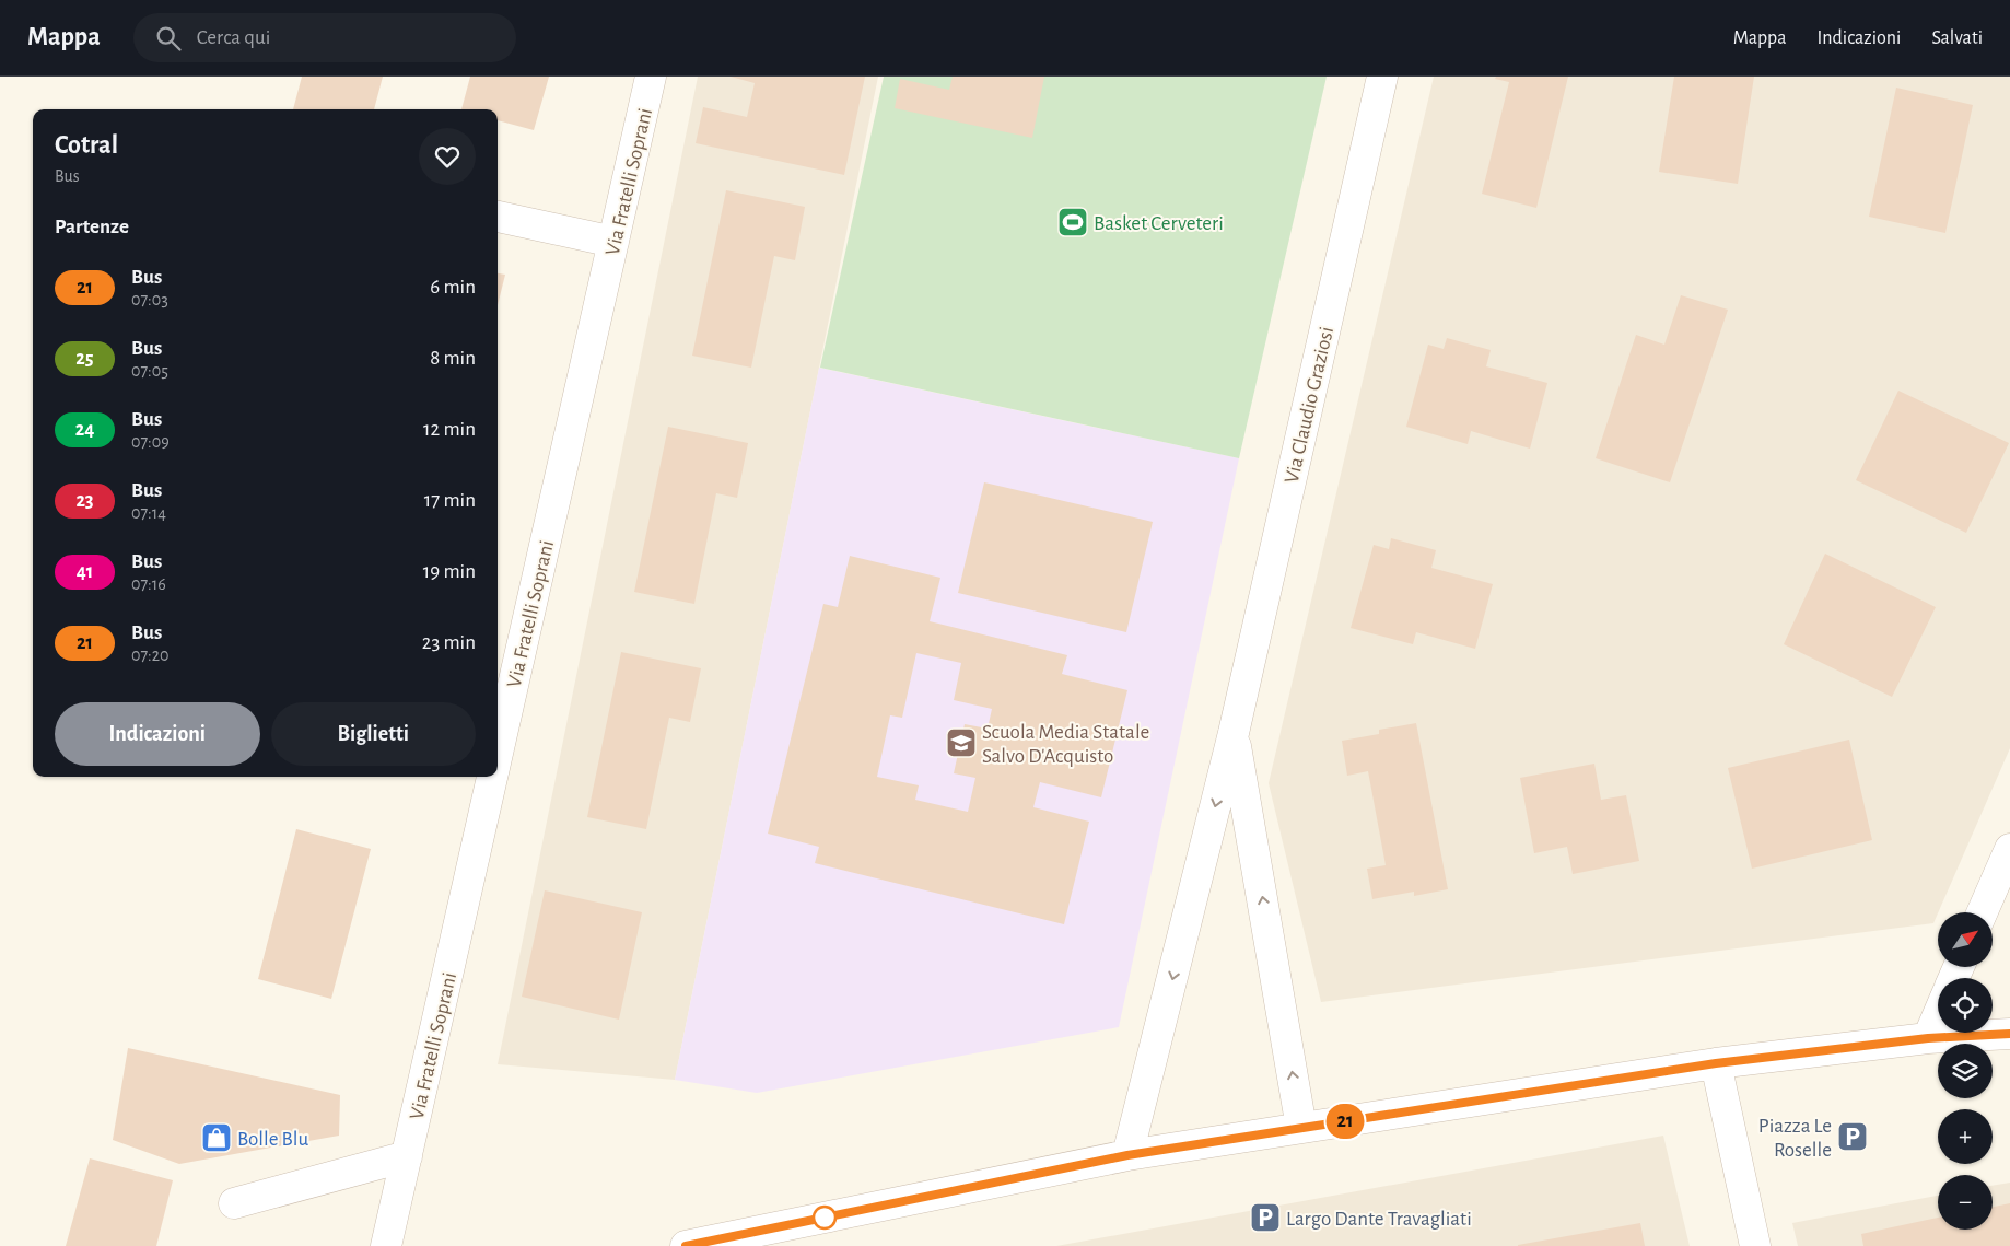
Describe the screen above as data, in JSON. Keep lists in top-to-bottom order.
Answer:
{
  "streets": {
    "street": ["Via Fratelli Soprani", "Via Claudio Graziosi"]
  },
  "places": {
    "sports": ["Basket Cerveteri"],
    "school or university": ["Scuola Media Statale Salvo D'Acquisto"],
    "parking": ["Piazza Le Roselle", "Largo Dante Travagliati"],
    "shop": ["Bolle Blu"]
  },
  "lines": ["bus line 21"],
  "north": "top right",
  "page": {
    "header": "Mappa",
    "search": "Cerca qui",
    "nav": ["Mappa", "Indicazioni", "Salvati"],
    "on_map": "21",
    "heading": [
      ["Cotral", "Bus"],
      "Partenze"
    ],
    "list": [
      {
        "mark": "21",
        "name": "Bus",
        "note": "07:03",
        "value": "6 min"
      },
      {
        "mark": "25",
        "name": "Bus",
        "note": "07:05",
        "value": "8 min"
      },
      {
        "mark": "24",
        "name": "Bus",
        "note": "07:09",
        "value": "12 min"
      },
      {
        "mark": "23",
        "name": "Bus",
        "note": "07:14",
        "value": "17 min"
      },
      {
        "mark": "41",
        "name": "Bus",
        "note": "07:16",
        "value": "19 min"
      },
      {
        "mark": "21",
        "name": "Bus",
        "note": "07:20",
        "value": "23 min"
      }
    ],
    "buttons": ["Indicazioni", "Biglietti"],
    "map_buttons": ["+", "−"]
  }
}
